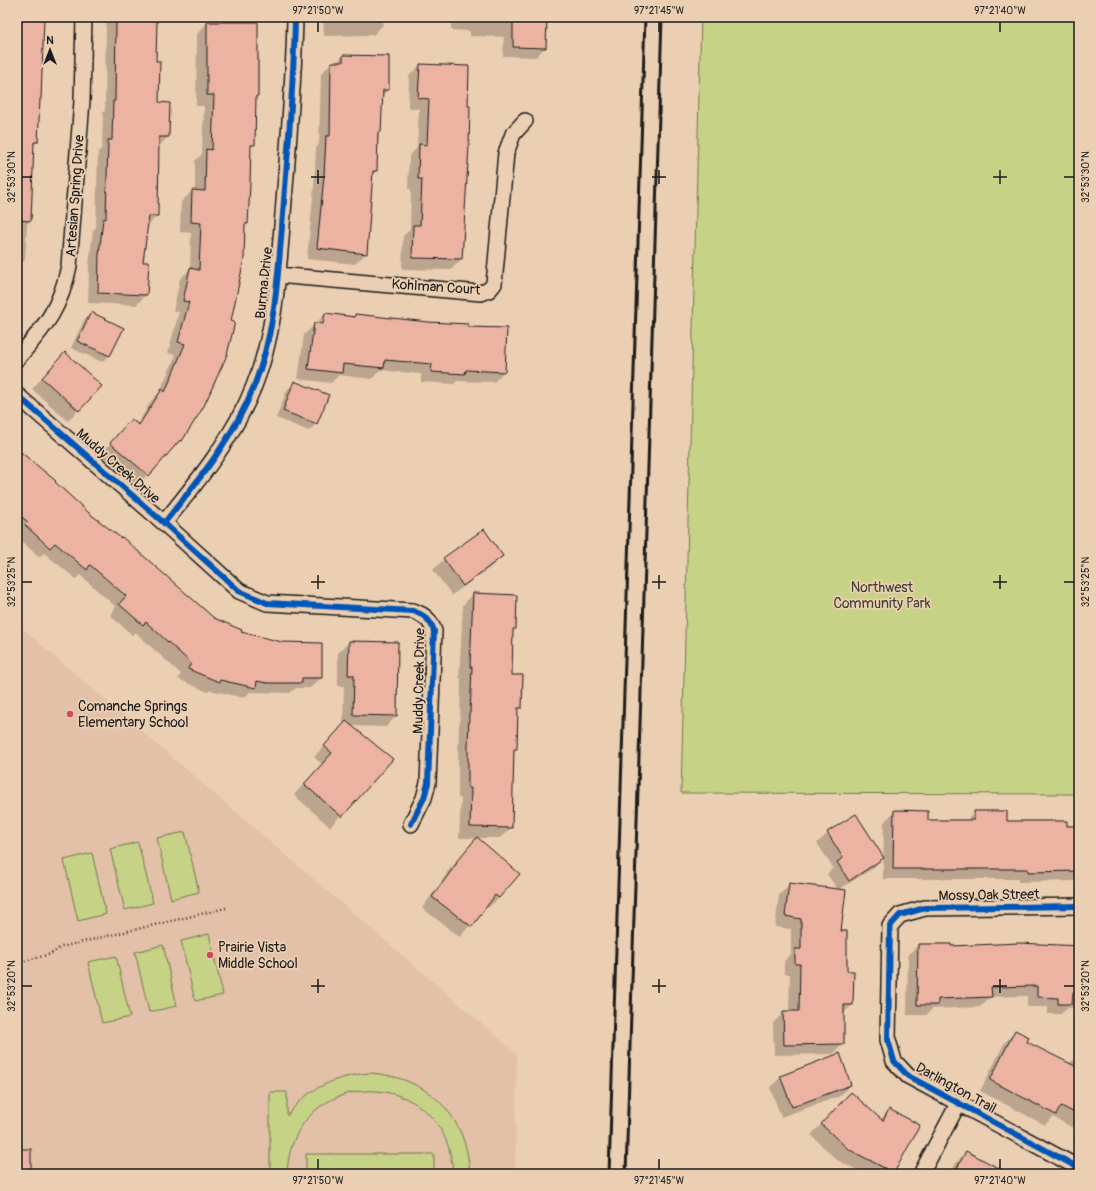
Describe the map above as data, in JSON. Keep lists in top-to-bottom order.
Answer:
{
  "streets": {
    "street": [
      "Artesian Spring Drive",
      "Burma Drive",
      "Kohlman Court",
      "Muddy Creek Drive",
      "Mossy Oak Street",
      "Darlington Trail"
    ]
  },
  "crossings": [
    ["Burma Drive", "Kohlman Court"],
    ["Burma Drive", "Muddy Creek Drive"],
    ["Mossy Oak Street", "Darlington Trail"]
  ],
  "parks": ["Northwest Community Park"],
  "places": ["Comanche Springs Elementary School", "Prairie Vista Middle School"],
  "north": "top",
  "coordinates": [
    "97°21'50\"W",
    "97°21'45\"W",
    "97°21'40\"W",
    "32°53'30\"N",
    "32°53'25\"N",
    "32°53'20\"N"
  ]
}
